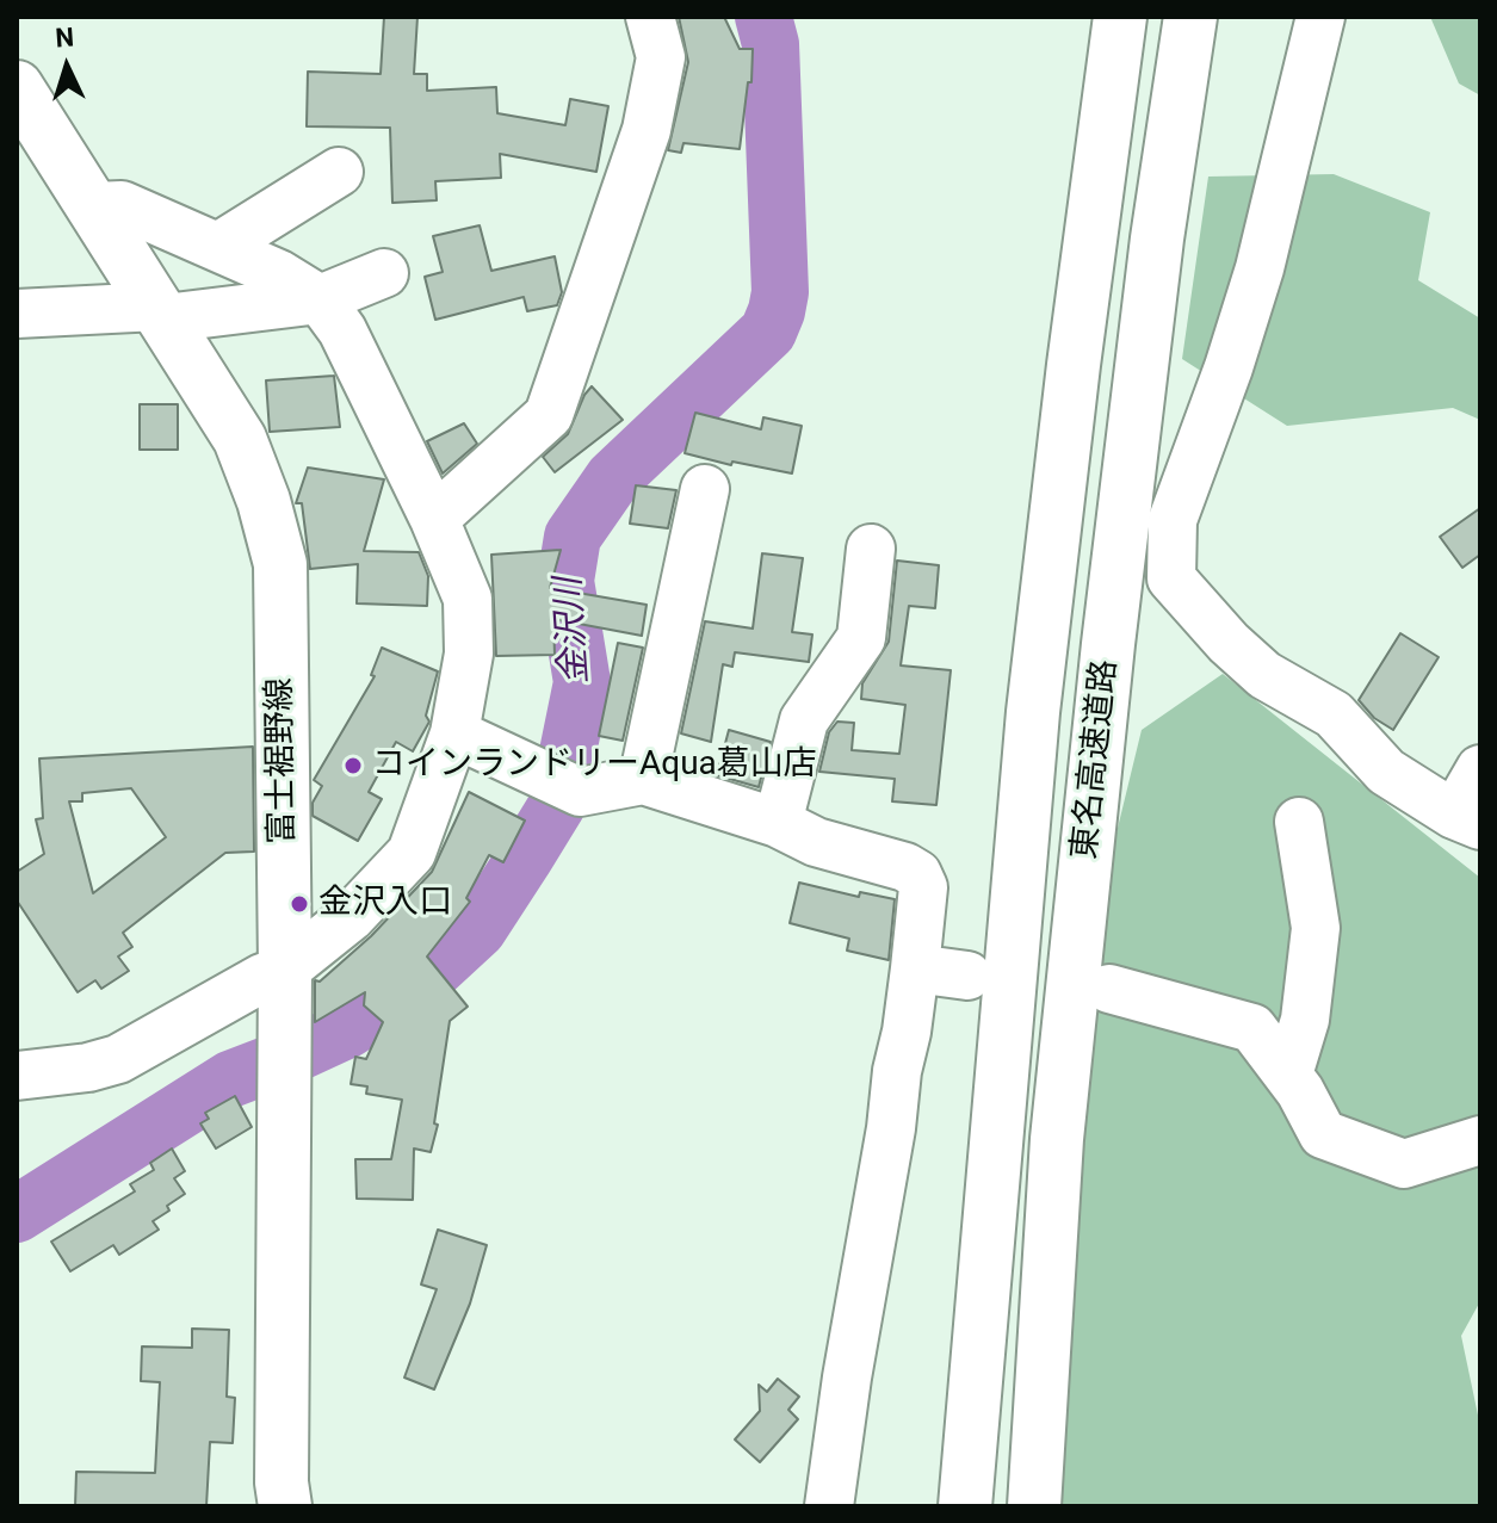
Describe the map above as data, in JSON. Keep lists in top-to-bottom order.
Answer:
{
  "streets": {
    "main road": ["東名高速道路", "富士裾野線"]
  },
  "water": ["金沢川"],
  "places": ["コインランドリーAqua葛山店", "金沢入口"],
  "north": "top"
}
